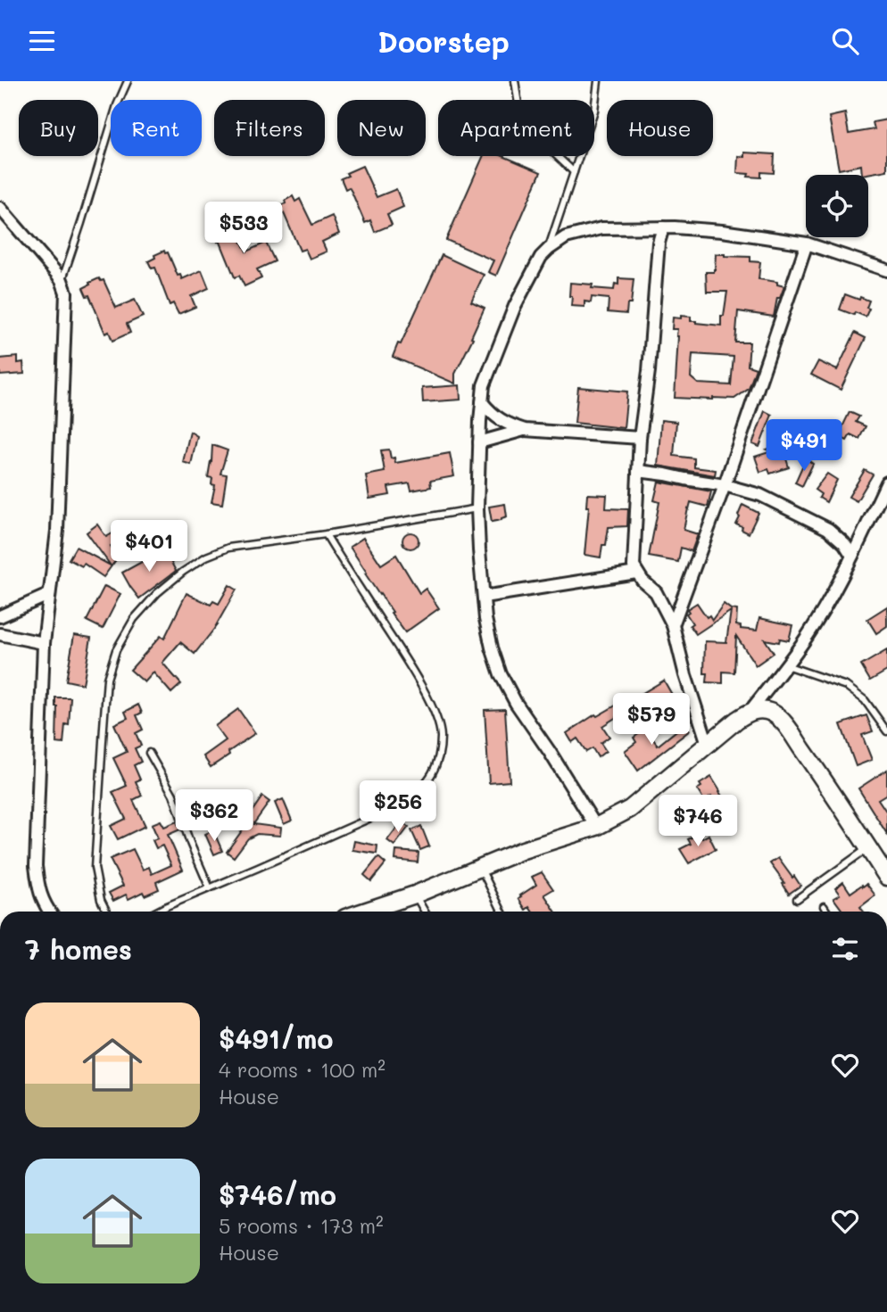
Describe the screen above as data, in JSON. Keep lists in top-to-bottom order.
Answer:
{
  "page": {
    "header": "Doorstep",
    "chip": [
      "Buy",
      "Rent",
      "Filters",
      "New",
      "Apartment",
      "House"
    ],
    "price": [
      "$533",
      "$491",
      "$401",
      "$579",
      "$256",
      "$362",
      "$746"
    ],
    "heading": "7 homes",
    "list": [
      {
        "name": "$491/mo",
        "note": "4 rooms · 100 m² · House"
      },
      {
        "name": "$746/mo",
        "note": "5 rooms · 173 m² · House"
      }
    ]
  }
}
